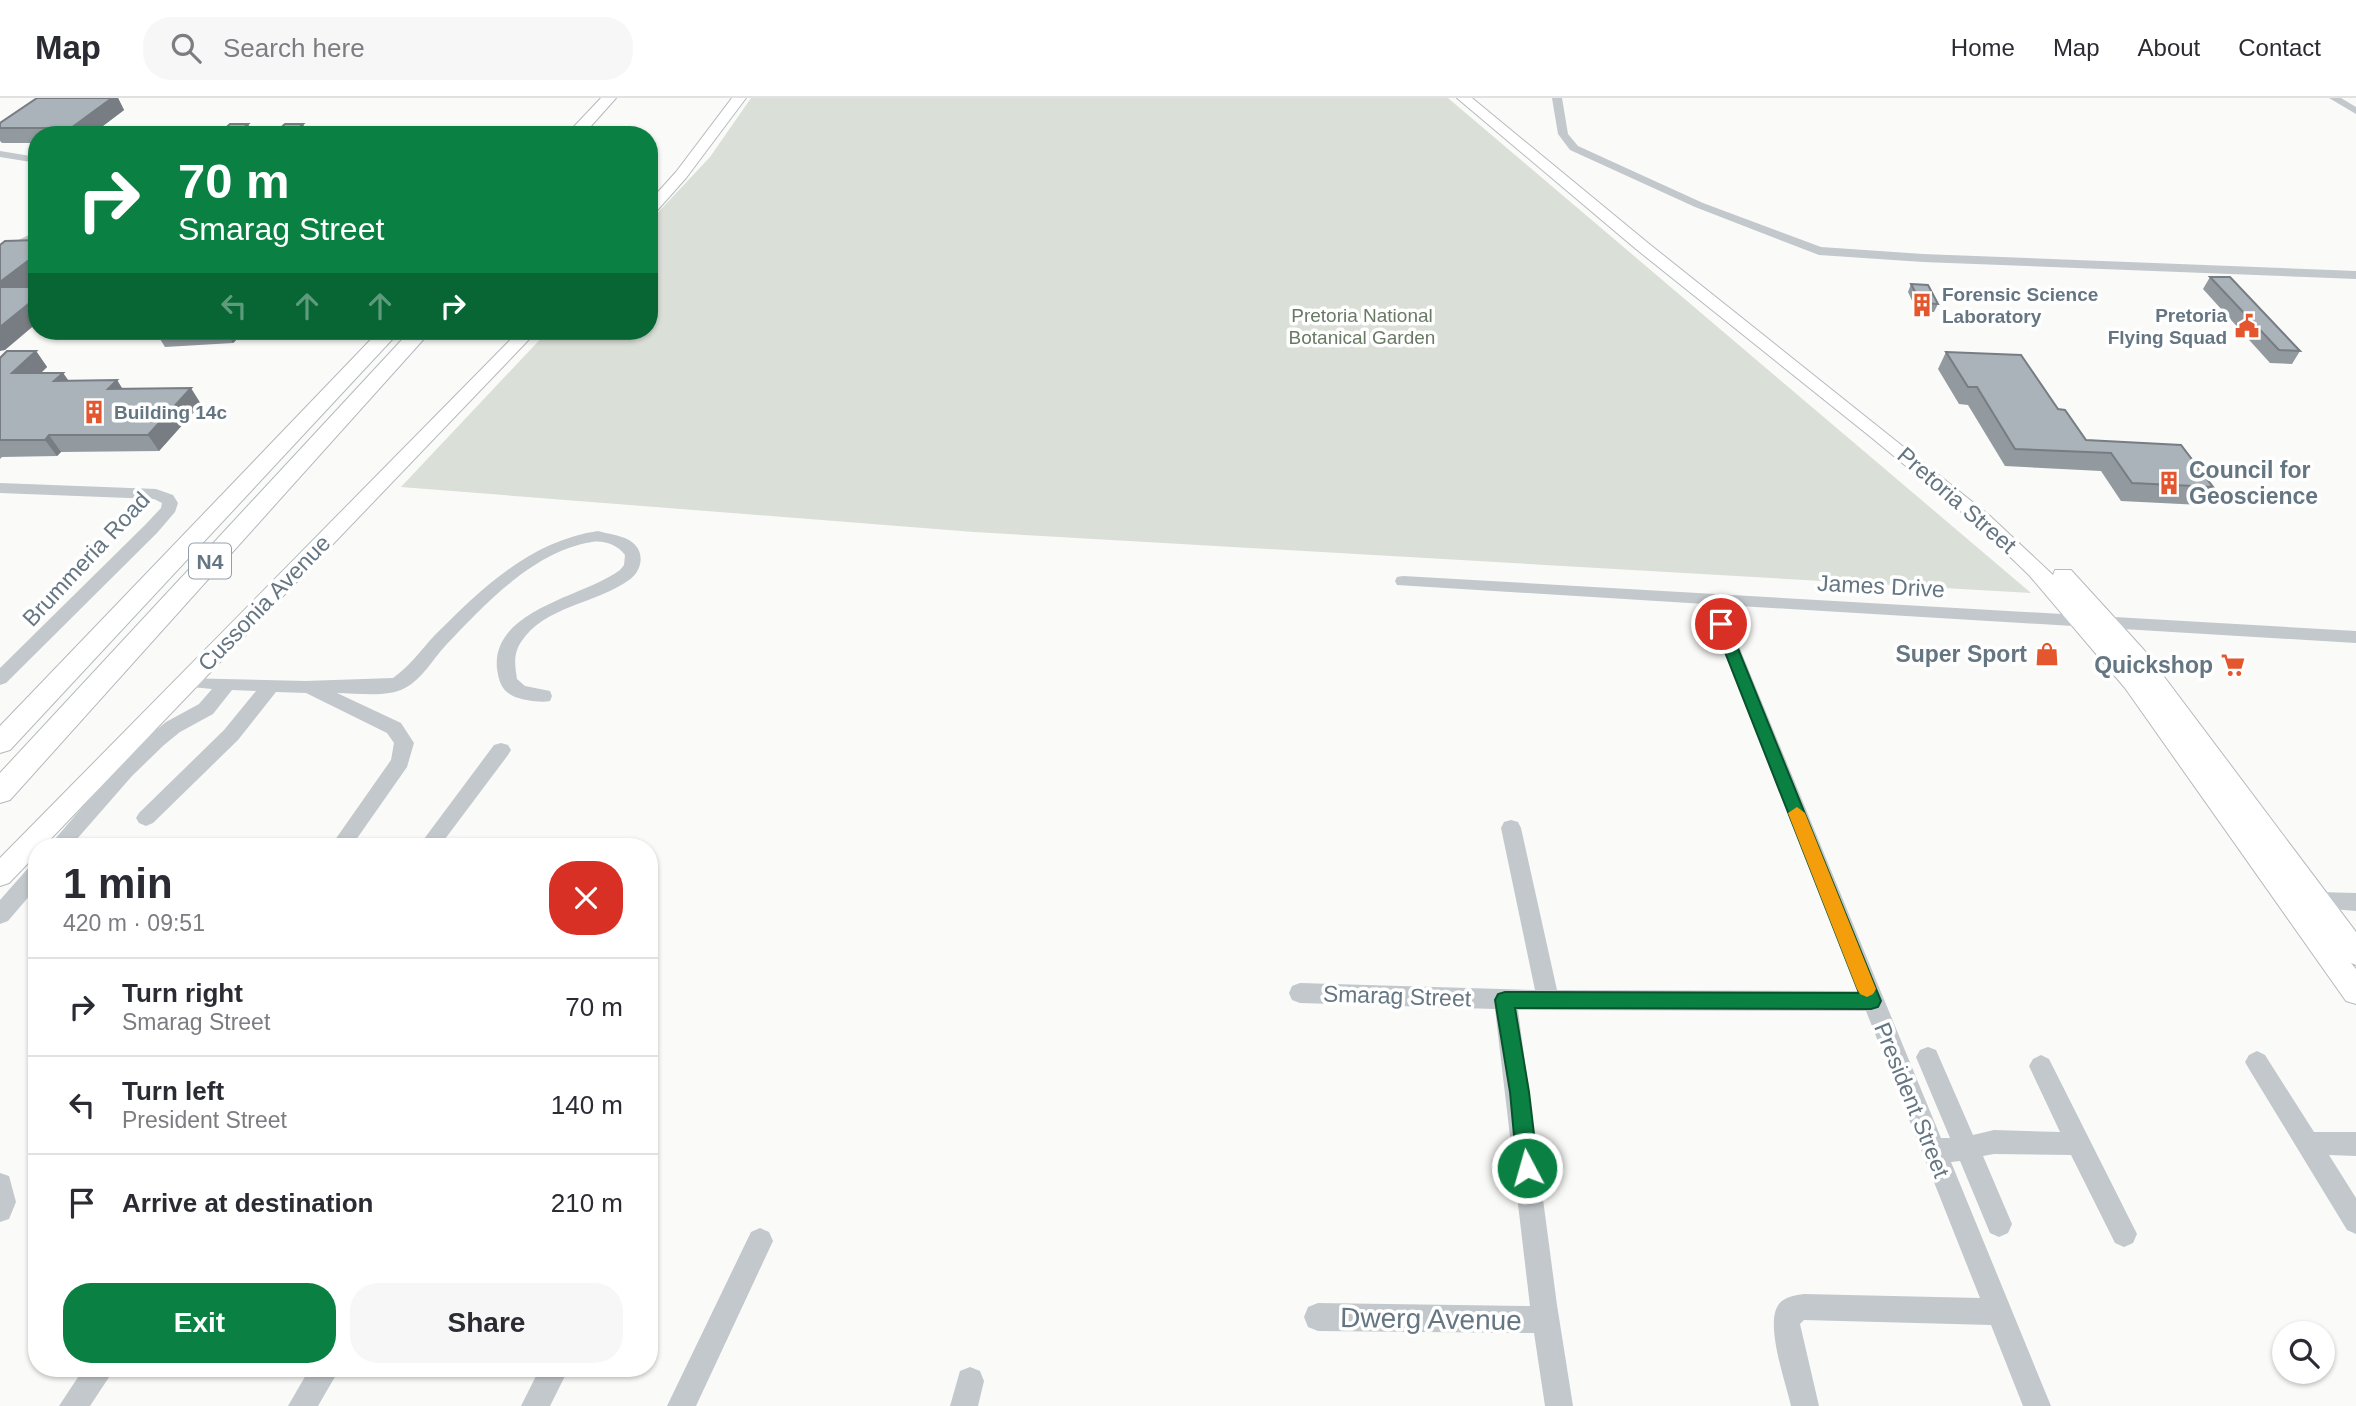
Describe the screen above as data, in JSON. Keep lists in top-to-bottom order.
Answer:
{
  "streets": {
    "highway": ["N4"],
    "main road": ["Pretoria Street", "Cussonia Avenue"],
    "street": [
      "Brummeria Road",
      "James Drive",
      "Smarag Street",
      "President Street",
      "Dwerg Avenue"
    ]
  },
  "crossings": [
    ["Pretoria Street", "James Drive"],
    ["James Drive", "President Street"],
    ["Smarag Street", "President Street"]
  ],
  "parks": ["Pretoria National Botanical Garden"],
  "places": {
    "building": ["Forensic Science Laboratory", "Building 14c", "Council for Geoscience"],
    "public building": ["Pretoria Flying Squad"],
    "shop": ["Super Sport"],
    "supermarket": ["Quickshop"]
  },
  "page": {
    "header": "Map",
    "search": "Search here",
    "nav": [
      "Home",
      "Map",
      "About",
      "Contact"
    ],
    "turn": ["70 m", "Smarag Street"],
    "heading": ["1 min", "420 m · 09:51"],
    "list": [
      {
        "name": "Turn right",
        "note": "Smarag Street",
        "value": "70 m"
      },
      {
        "name": "Turn left",
        "note": "President Street",
        "value": "140 m"
      },
      {
        "name": "Arrive at destination",
        "value": "210 m"
      }
    ],
    "buttons": ["Exit", "Share"]
  }
}
